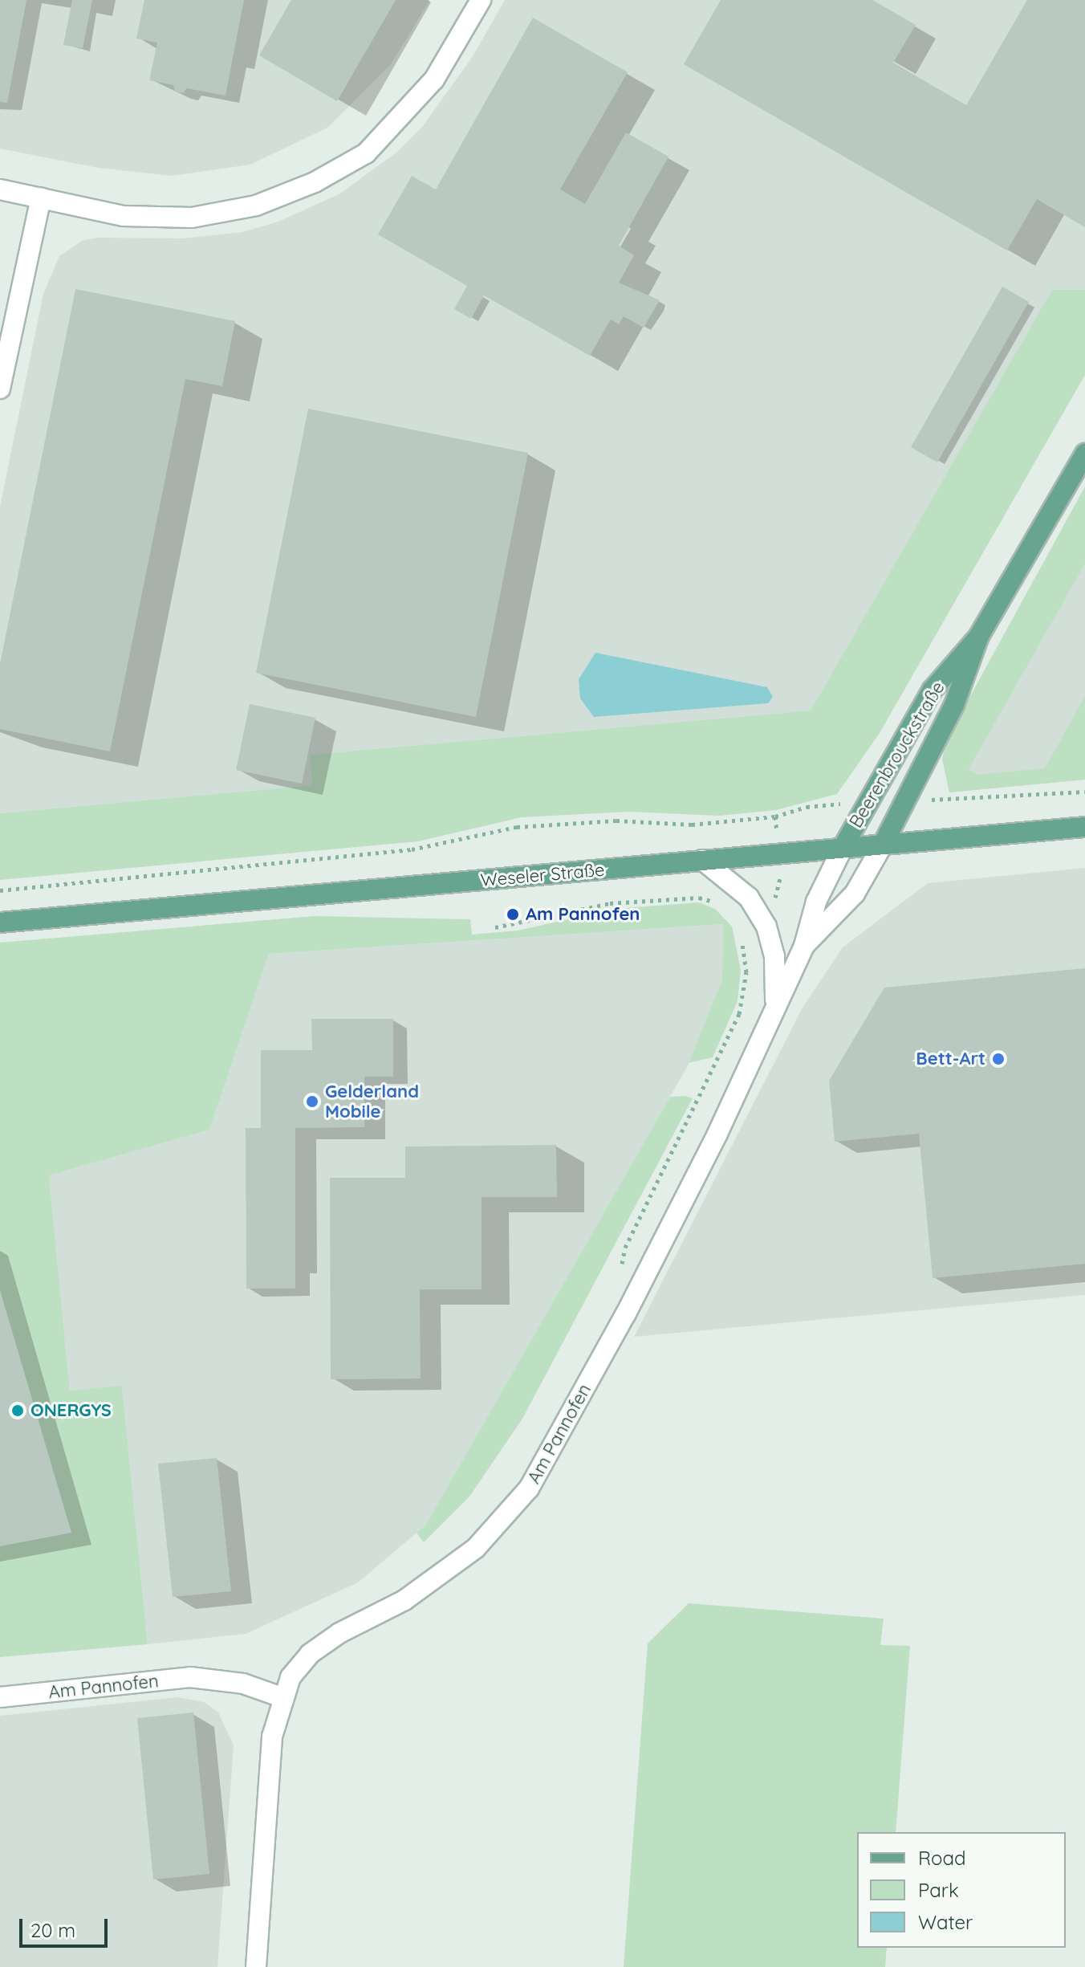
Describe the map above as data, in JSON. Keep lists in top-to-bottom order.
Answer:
{
  "streets": {
    "main road": ["Beerenbrouckstraße", "Weseler Straße"],
    "street": ["Am Pannofen"]
  },
  "crossings": [
    ["Beerenbrouckstraße", "Weseler Straße"]
  ],
  "places": [
    "Am Pannofen",
    "Bett-Art",
    "Gelderland Mobile",
    "ONERGYS"
  ],
  "legend": ["Road", "Park", "Water"],
  "scale_bar": "20 m"
}
